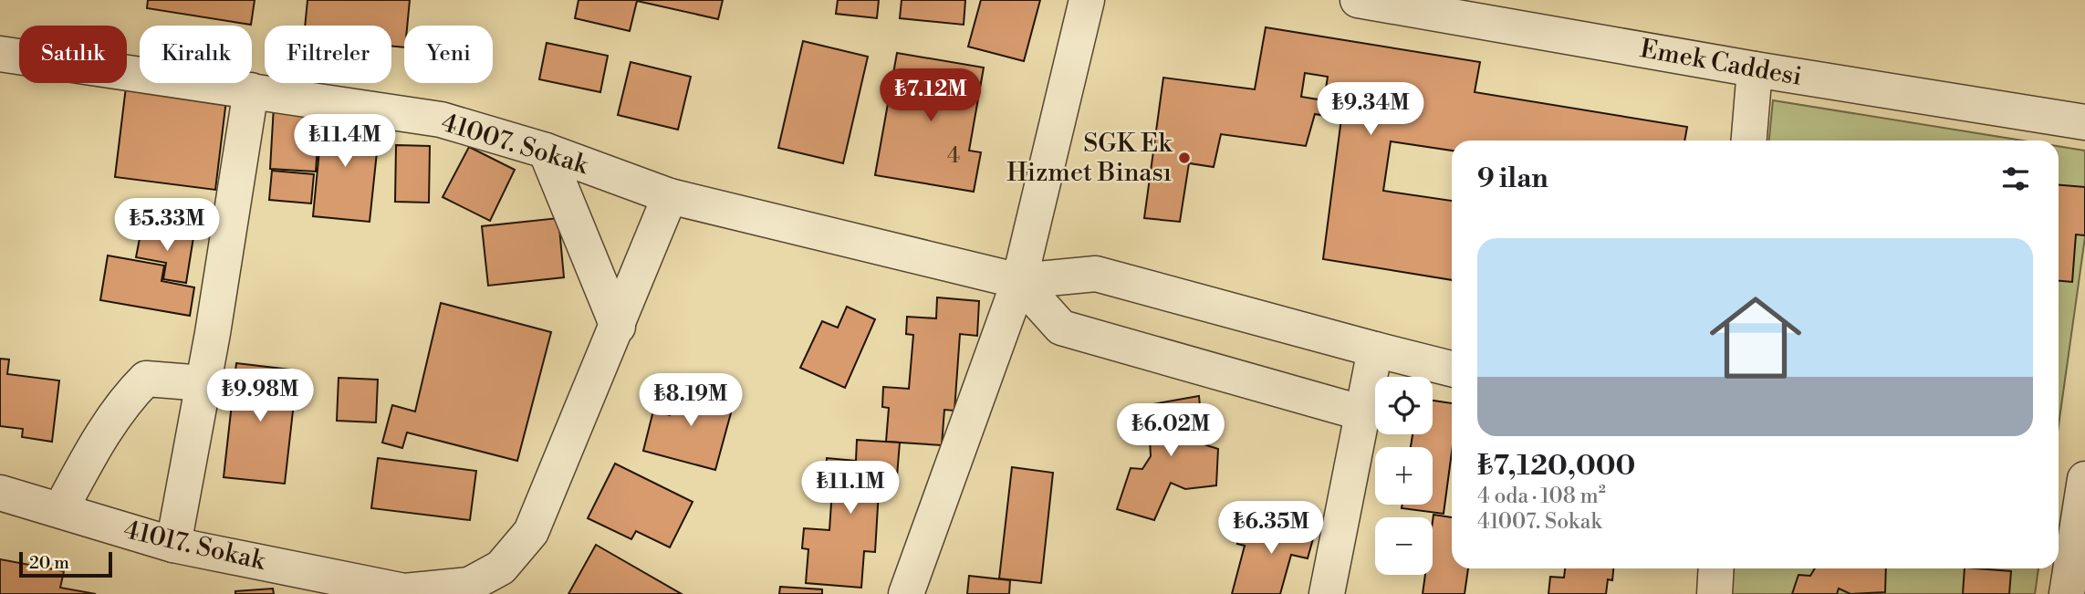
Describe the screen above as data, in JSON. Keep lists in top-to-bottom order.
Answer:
{
  "streets": {
    "street": ["Emek Caddesi", "41007. Sokak", "41017. Sokak"]
  },
  "places": ["SGK Ek Hizmet Binası"],
  "house_numbers": ["4"],
  "scale_bar": "20 m",
  "page": {
    "chip": [
      "Satılık",
      "Kiralık",
      "Filtreler",
      "Yeni"
    ],
    "price": [
      "₺7.12M",
      "₺9.34M",
      "₺11.4M",
      "₺5.33M",
      "₺9.98M",
      "₺8.19M",
      "₺6.02M",
      "₺11.1M",
      "₺6.35M"
    ],
    "heading": "9 ilan",
    "list": [
      {
        "name": "₺7,120,000",
        "note": "4 oda · 108 m² · 41007. Sokak"
      }
    ],
    "map_buttons": ["+", "−"],
    "scale": "20 m"
  }
}
